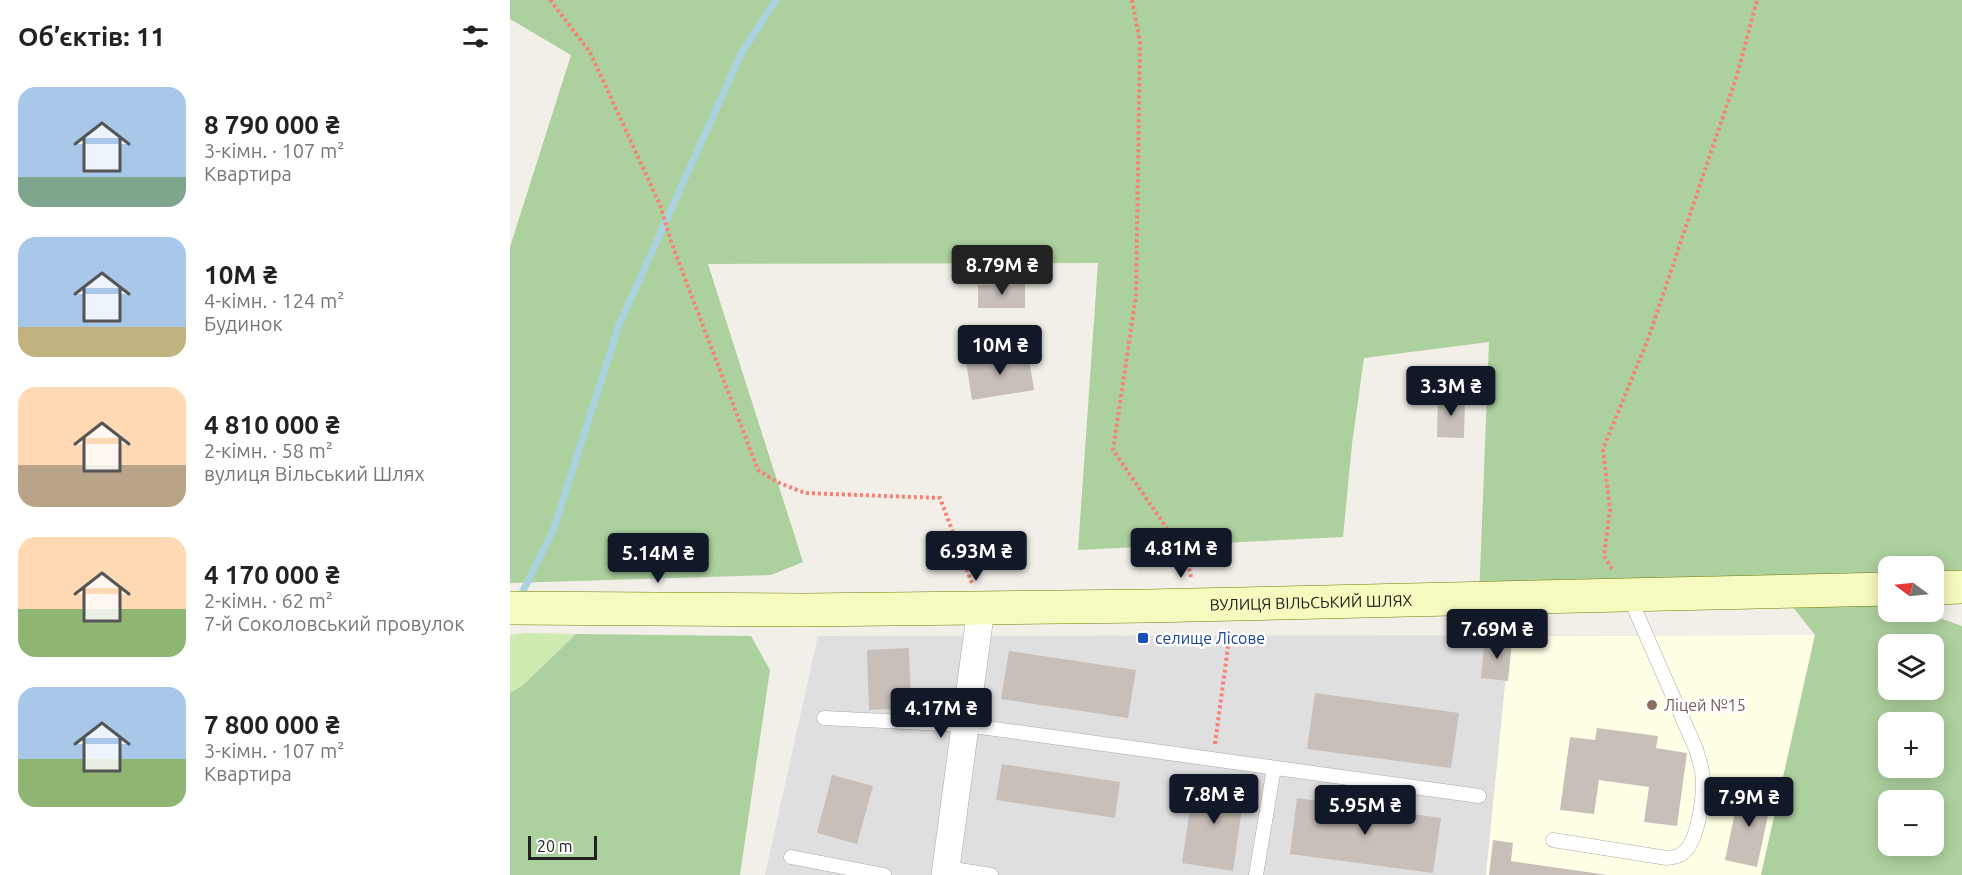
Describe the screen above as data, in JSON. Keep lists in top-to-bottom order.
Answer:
{
  "streets": {
    "street": ["ВУЛИЦЯ ВІЛЬСЬКИЙ ШЛЯХ"]
  },
  "places": {
    "transit": ["селище Лісове"],
    "other": ["Ліцей №15"]
  },
  "scale_bar": "20 m",
  "north": "left",
  "page": {
    "heading": "Об’єктів: 11",
    "list": [
      {
        "name": "8 790 000 ₴",
        "note": "3-кімн. · 107 m² · Квартира"
      },
      {
        "name": "10M ₴",
        "note": "4-кімн. · 124 m² · Будинок"
      },
      {
        "name": "4 810 000 ₴",
        "note": "2-кімн. · 58 m² · вулиця Вільський Шлях"
      },
      {
        "name": "4 170 000 ₴",
        "note": "2-кімн. · 62 m² · 7-й Соколовський провулок"
      },
      {
        "name": "7 800 000 ₴",
        "note": "3-кімн. · 107 m² · Квартира"
      }
    ],
    "price": [
      "8.79M ₴",
      "10M ₴",
      "3.3M ₴",
      "4.81M ₴",
      "6.93M ₴",
      "5.14M ₴",
      "7.69M ₴",
      "4.17M ₴",
      "7.8M ₴",
      "7.9M ₴",
      "5.95M ₴"
    ],
    "map_buttons": ["+", "−"],
    "scale": "20 m"
  }
}
